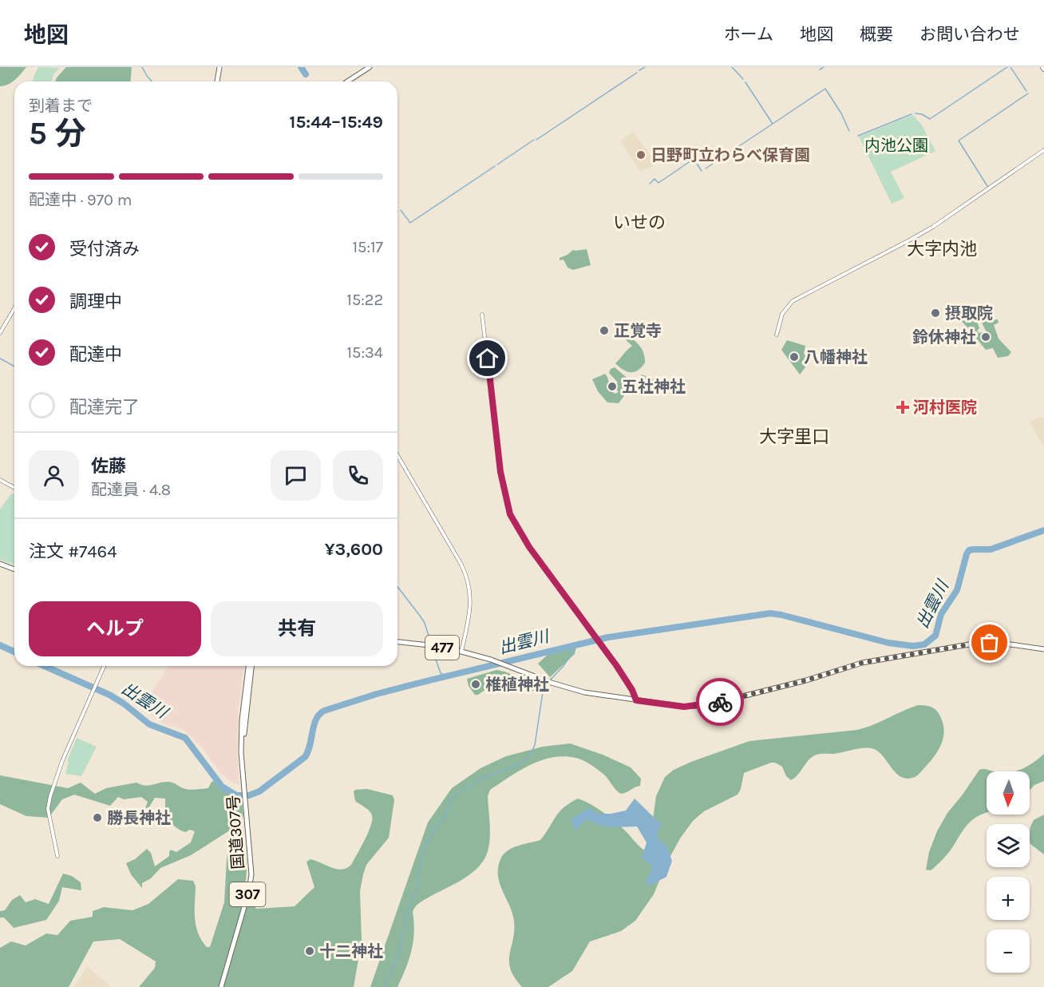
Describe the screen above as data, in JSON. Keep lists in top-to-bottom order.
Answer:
{
  "streets": {
    "highway": ["477", "国道307号", "307"]
  },
  "districts": ["いせの", "大字内池", "大字里口"],
  "water": ["出雲川"],
  "parks": ["内池公園"],
  "places": {
    "other": [
      "日野町立わらべ保育園",
      "摂取院",
      "正覚寺",
      "鈴休神社",
      "八幡神社",
      "五社神社",
      "椎植神社",
      "勝長神社",
      "十二神社"
    ],
    "health": ["河村医院"]
  },
  "north": "bottom",
  "page": {
    "header": "地図",
    "nav": [
      "ホーム",
      "地図",
      "概要",
      "お問い合わせ"
    ],
    "heading": ["5 分", "到着まで", "15:44–15:49"],
    "panel": [
      "佐藤",
      "配達員 · 4.8",
      "注文 #7464",
      "¥3,600"
    ],
    "bar": "配達中 · 970 m",
    "list": [
      ["受付済み", "15:17"],
      ["調理中", "15:22"],
      ["配達中", "15:34"],
      "配達完了"
    ],
    "buttons": ["ヘルプ", "共有"],
    "map_buttons": ["+", "−"]
  }
}
